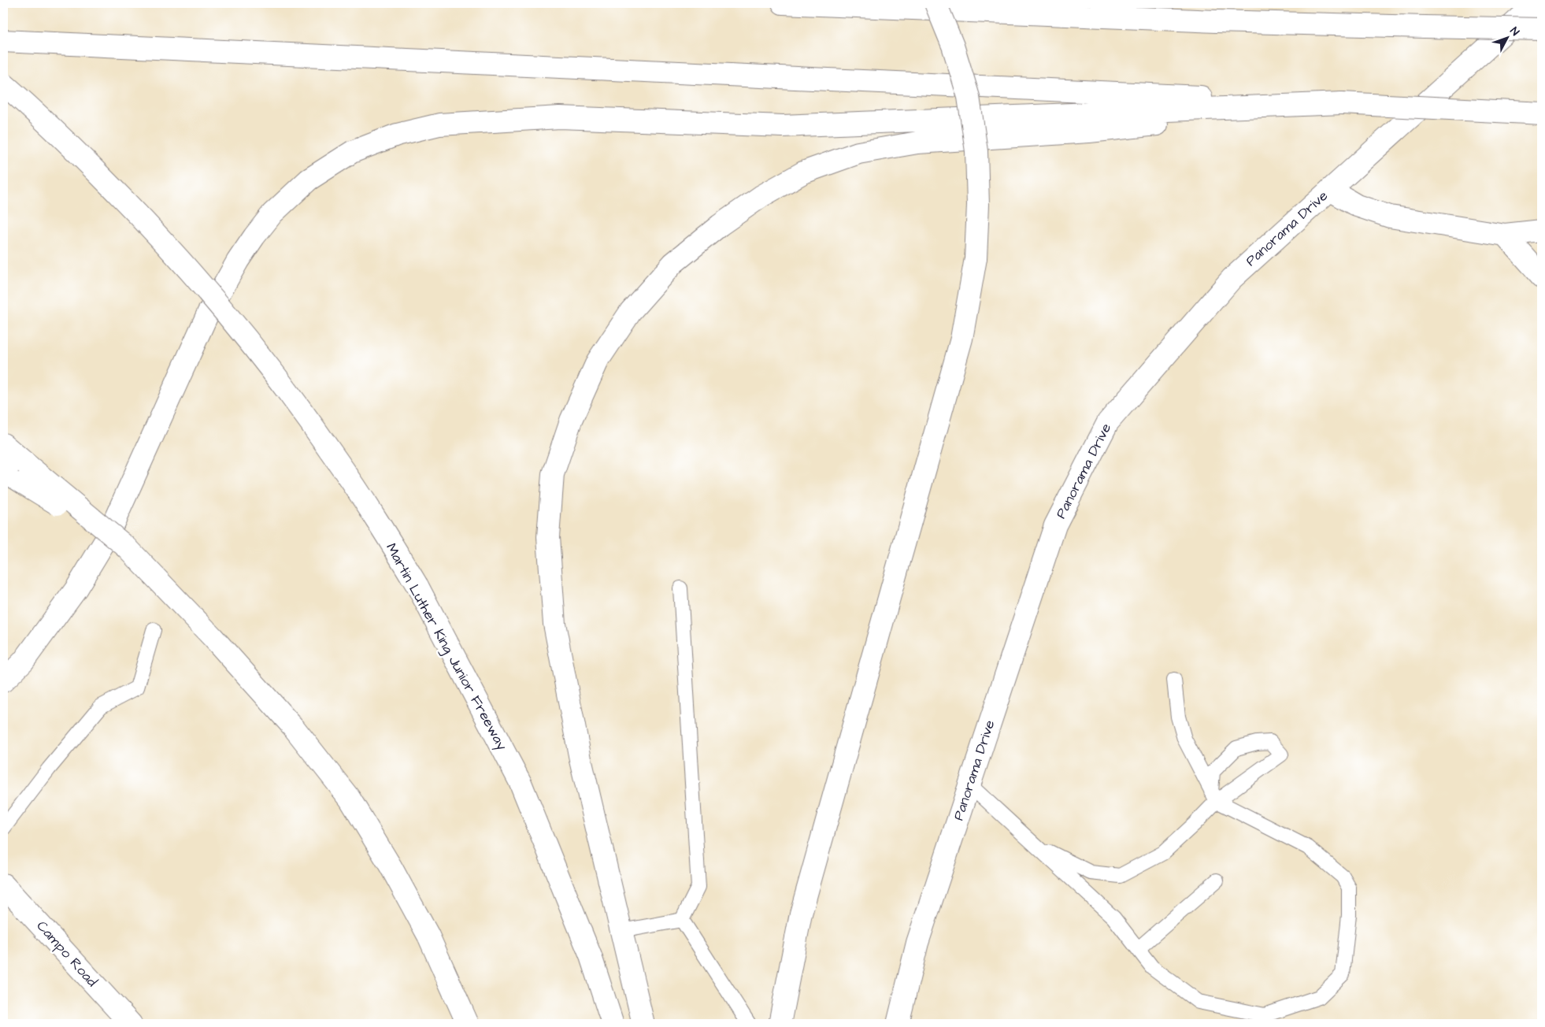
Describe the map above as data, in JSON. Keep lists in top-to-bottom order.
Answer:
{
  "streets": {
    "main road": ["Panorama Drive", "Martin Luther King Junior Freeway", "Campo Road"]
  },
  "north": "top right"
}
